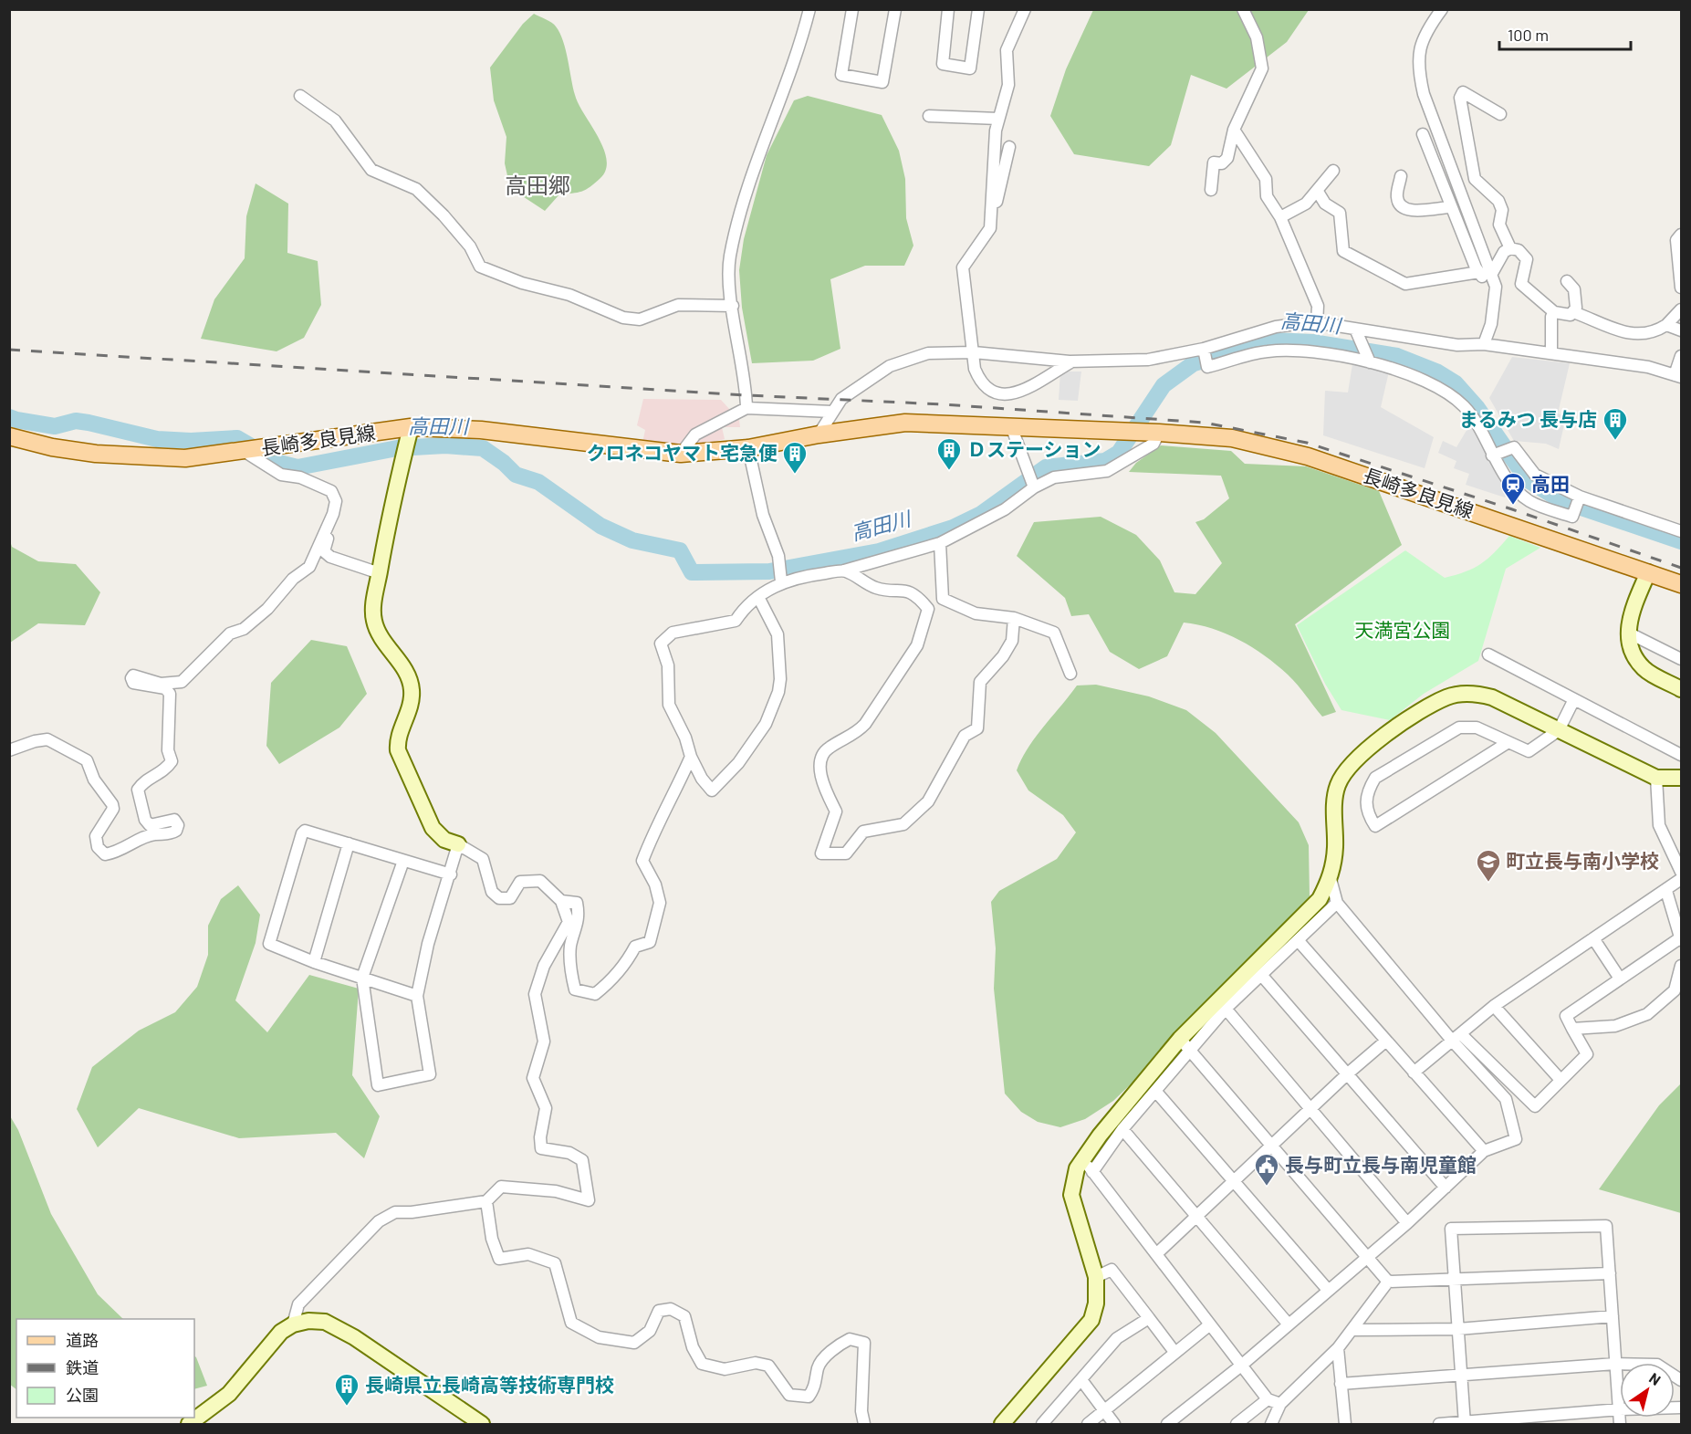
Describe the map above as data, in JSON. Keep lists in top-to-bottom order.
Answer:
{
  "streets": {
    "main road": ["長崎多良見線"]
  },
  "districts": ["高田郷"],
  "water": ["高田川"],
  "parks": ["天満宮公園"],
  "places": {
    "building": [
      "まるみつ 長与店",
      "Ｄステーション",
      "クロネコヤマト宅急便",
      "長崎県立長崎高等技術専門校"
    ],
    "station": ["高田"],
    "school or university": ["町立長与南小学校"],
    "public building": ["長与町立長与南児童館"]
  },
  "legend": ["道路", "鉄道", "公園"],
  "scale_bar": "100 m",
  "north": "top right"
}
